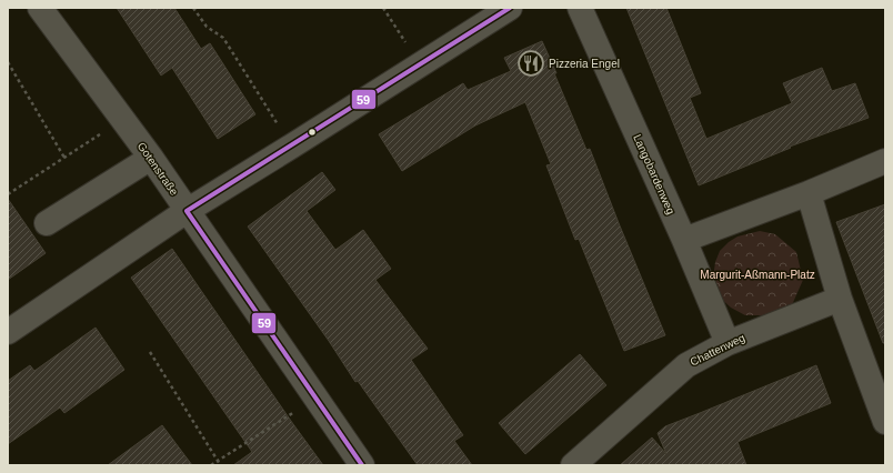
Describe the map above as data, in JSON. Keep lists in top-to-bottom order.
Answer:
{
  "streets": {
    "street": ["Gotenstraße", "Langobardenweg", "Chattenweg"]
  },
  "crossings": [
    ["Langobardenweg", "Chattenweg"]
  ],
  "parks": ["Margurit-Aßmann-Platz"],
  "places": {
    "restaurant": ["Pizzeria Engel"]
  },
  "lines": ["transit line 59"]
}
